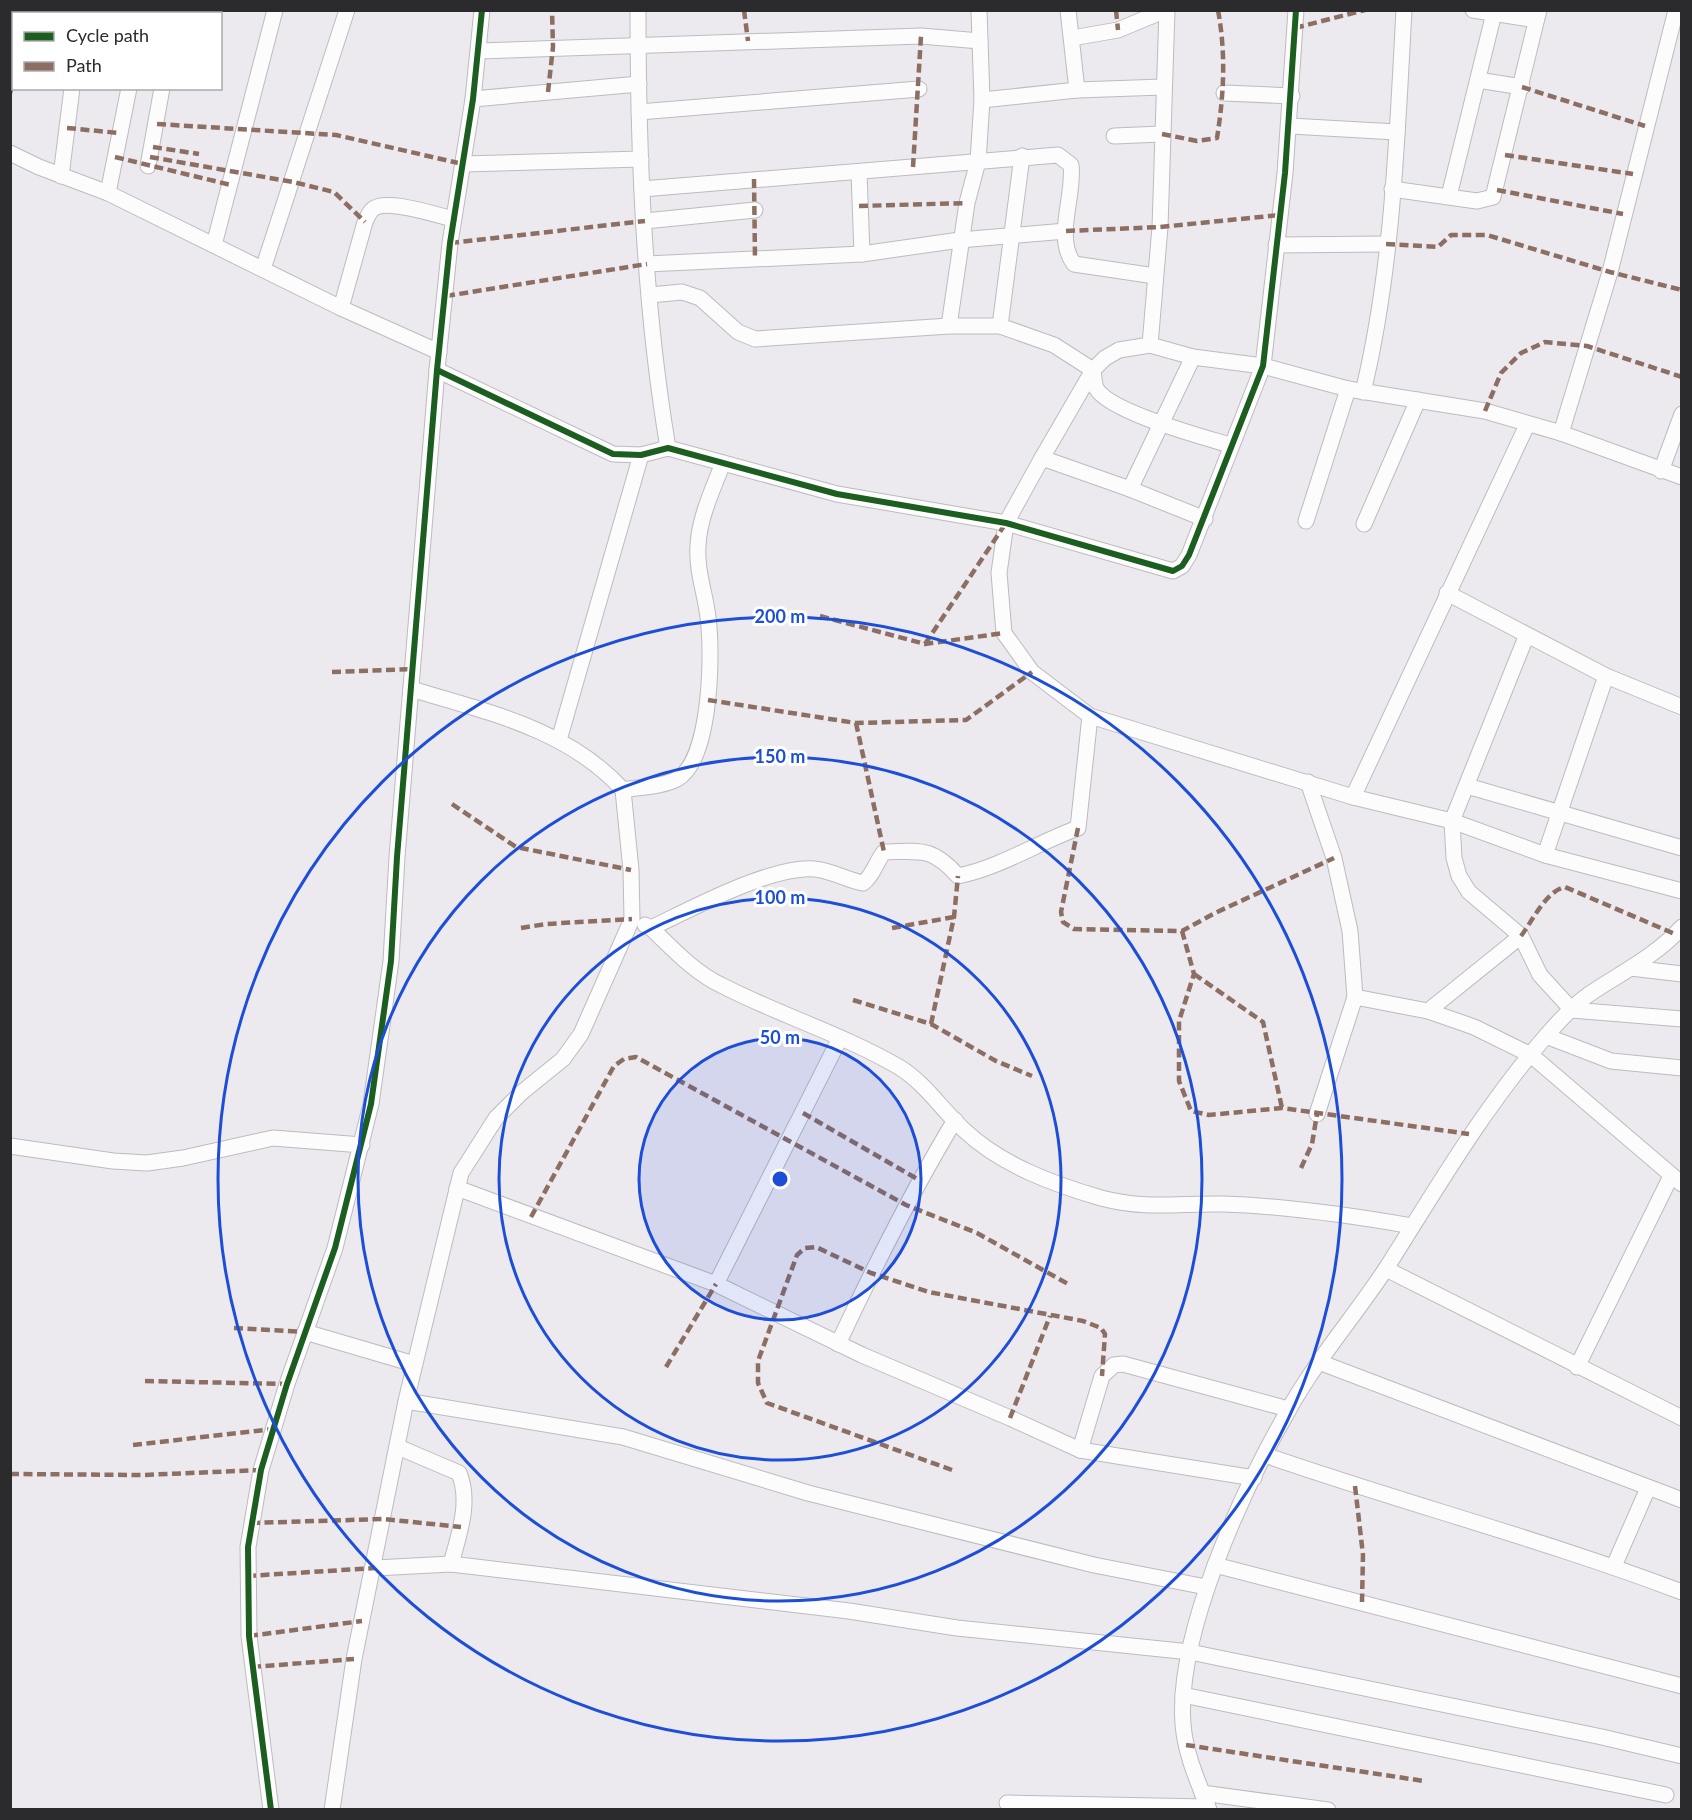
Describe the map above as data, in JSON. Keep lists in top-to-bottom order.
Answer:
{
  "legend": ["Cycle path", "Path"],
  "rings": [
    "200 m",
    "150 m",
    "100 m",
    "50 m"
  ]
}
